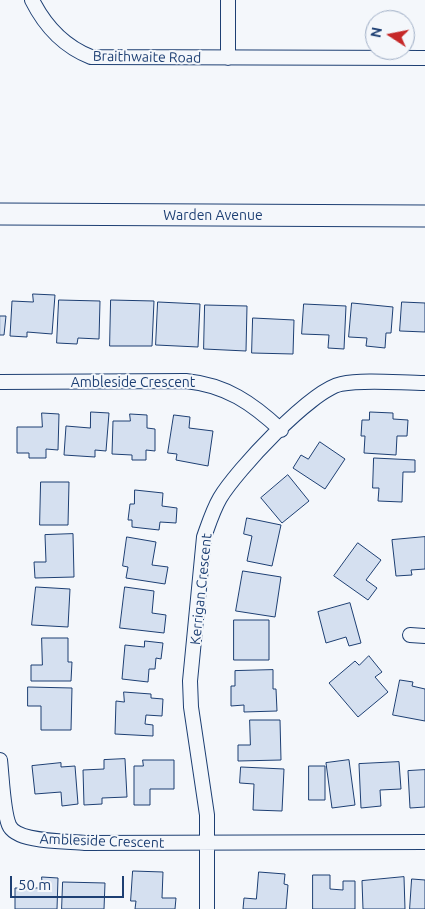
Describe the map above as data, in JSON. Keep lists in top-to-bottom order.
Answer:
{
  "streets": {
    "main road": ["Warden Avenue"],
    "street": ["Braithwaite Road", "Ambleside Crescent", "Kerrigan Crescent"]
  },
  "crossings": [
    ["Ambleside Crescent", "Kerrigan Crescent"]
  ],
  "scale_bar": "50 m",
  "north": "left"
}
